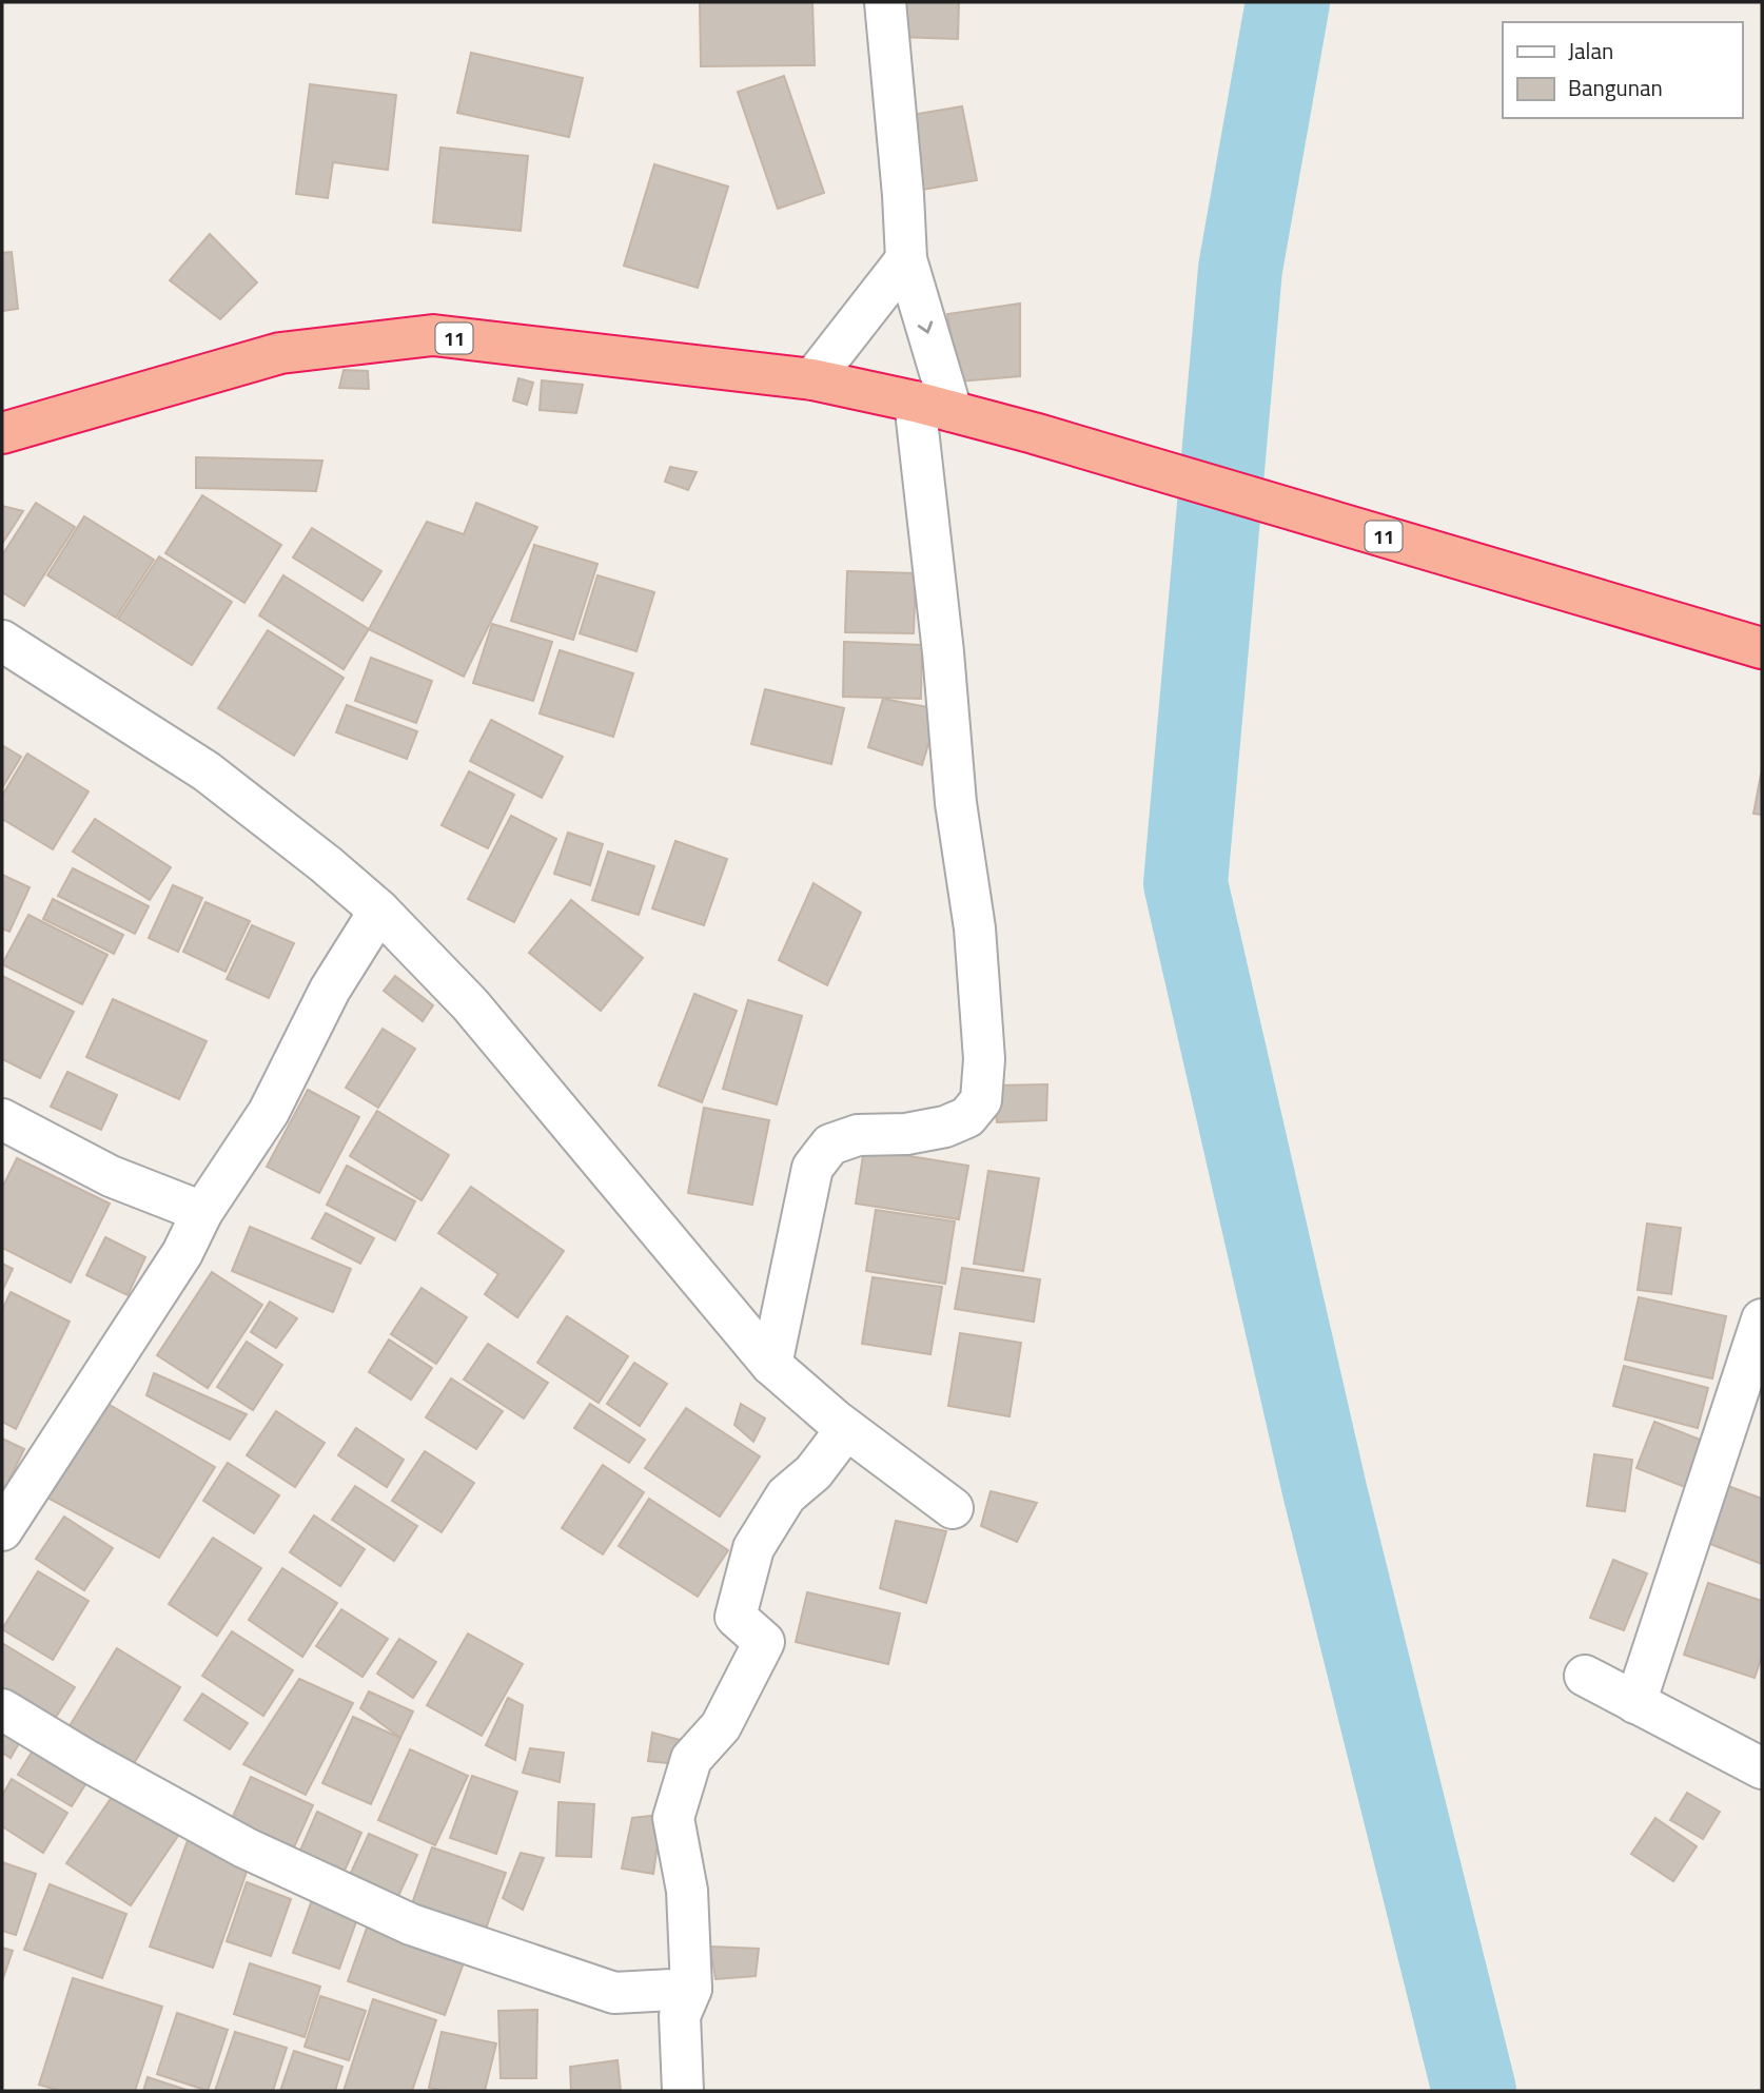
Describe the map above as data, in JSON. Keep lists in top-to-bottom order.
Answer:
{
  "streets": {
    "highway": ["11"]
  },
  "legend": ["Jalan", "Bangunan"]
}
